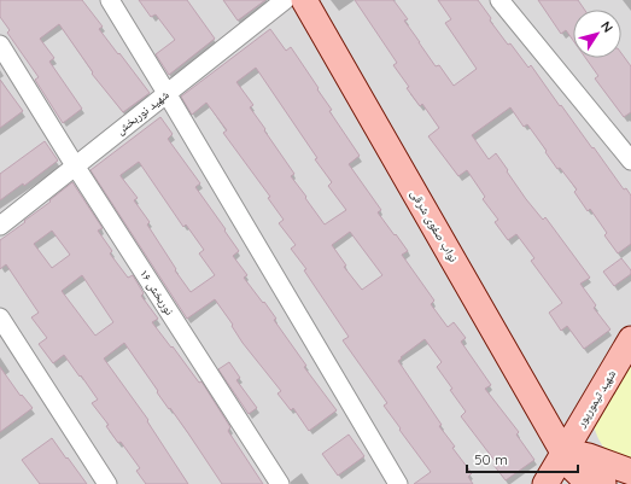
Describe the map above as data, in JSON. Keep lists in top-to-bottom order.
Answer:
{
  "streets": {
    "street": [
      "شهید نوربخش",
      "نواب صفوی شرقی",
      "نوربخش ۱۶",
      "شهید تیمورپور"
    ]
  },
  "crossings": [
    ["شهید نوربخش", "نوربخش ۱۶"],
    ["نواب صفوی شرقی", "شهید تیمورپور"]
  ],
  "scale_bar": "50 m",
  "north": "top right"
}
